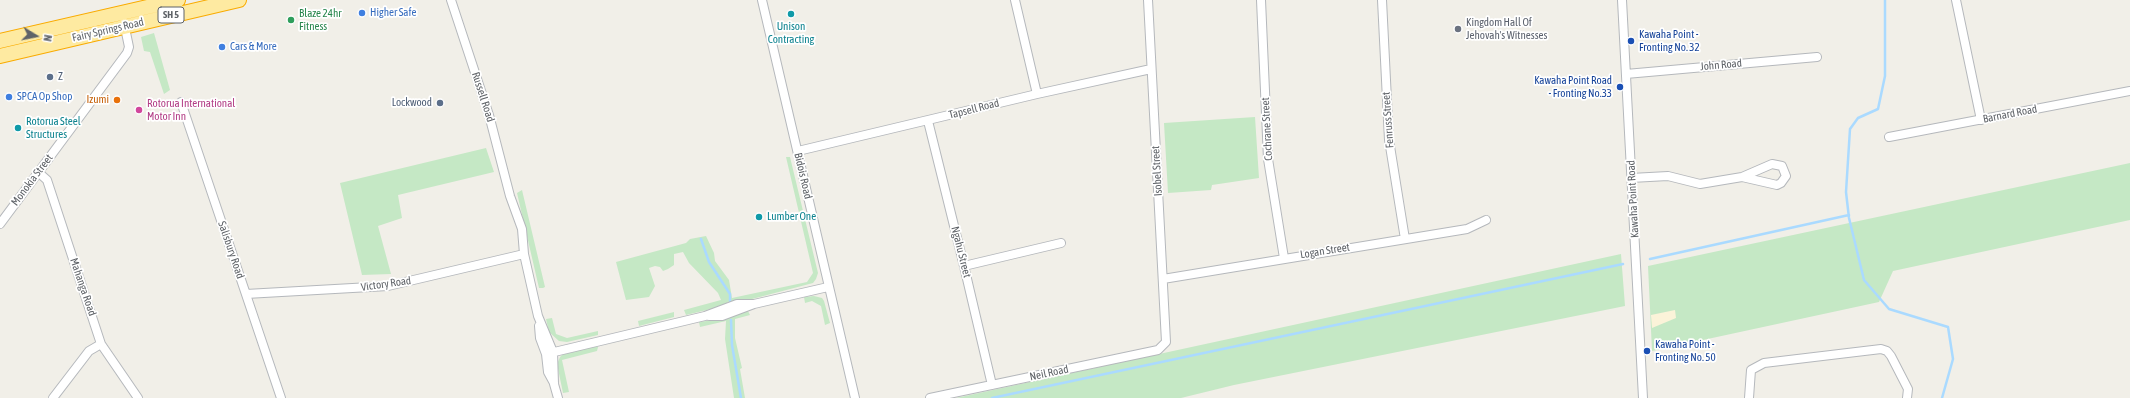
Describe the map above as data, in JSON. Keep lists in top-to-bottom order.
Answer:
{
  "streets": {
    "highway": ["SH 5", "Fairy Springs Road"],
    "street": [
      "John Road",
      "Russell Road",
      "Tapsell Road",
      "Barnard Road",
      "Fenruss Street",
      "Cochrane Street",
      "Isobel Street",
      "Bidois Road",
      "Monokia Street",
      "Kawaha Point Road",
      "Salisbury Road",
      "Logan Street",
      "Ngahu Street",
      "Victory Road",
      "Mahanga Road",
      "Neil Road"
    ]
  },
  "crossings": [
    ["Fairy Springs Road", "Monokia Street"],
    ["John Road", "Kawaha Point Road"],
    ["Russell Road", "Victory Road"],
    ["Tapsell Road", "Isobel Street"],
    ["Tapsell Road", "Bidois Road"],
    ["Tapsell Road", "Ngahu Street"],
    ["Fenruss Street", "Logan Street"],
    ["Cochrane Street", "Logan Street"],
    ["Isobel Street", "Logan Street"],
    ["Isobel Street", "Neil Road"],
    ["Monokia Street", "Mahanga Road"],
    ["Salisbury Road", "Victory Road"],
    ["Ngahu Street", "Neil Road"]
  ],
  "places": [
    "Higher Safe",
    "Unison Contracting",
    "Blaze 24hr Fitness",
    "Kingdom Hall Of Jehovah's Witnesses",
    "Kawaha Point - Fronting No. 32",
    "Cars & More",
    "Z",
    "Kawaha Point Road - Fronting No.33",
    "SPCA Op Shop",
    "Izumi",
    "Lockwood",
    "Rotorua International Motor Inn",
    "Rotorua Steel Structures",
    "Lumber One",
    "Kawaha Point - Fronting No. 50"
  ],
  "north": "right"
}
